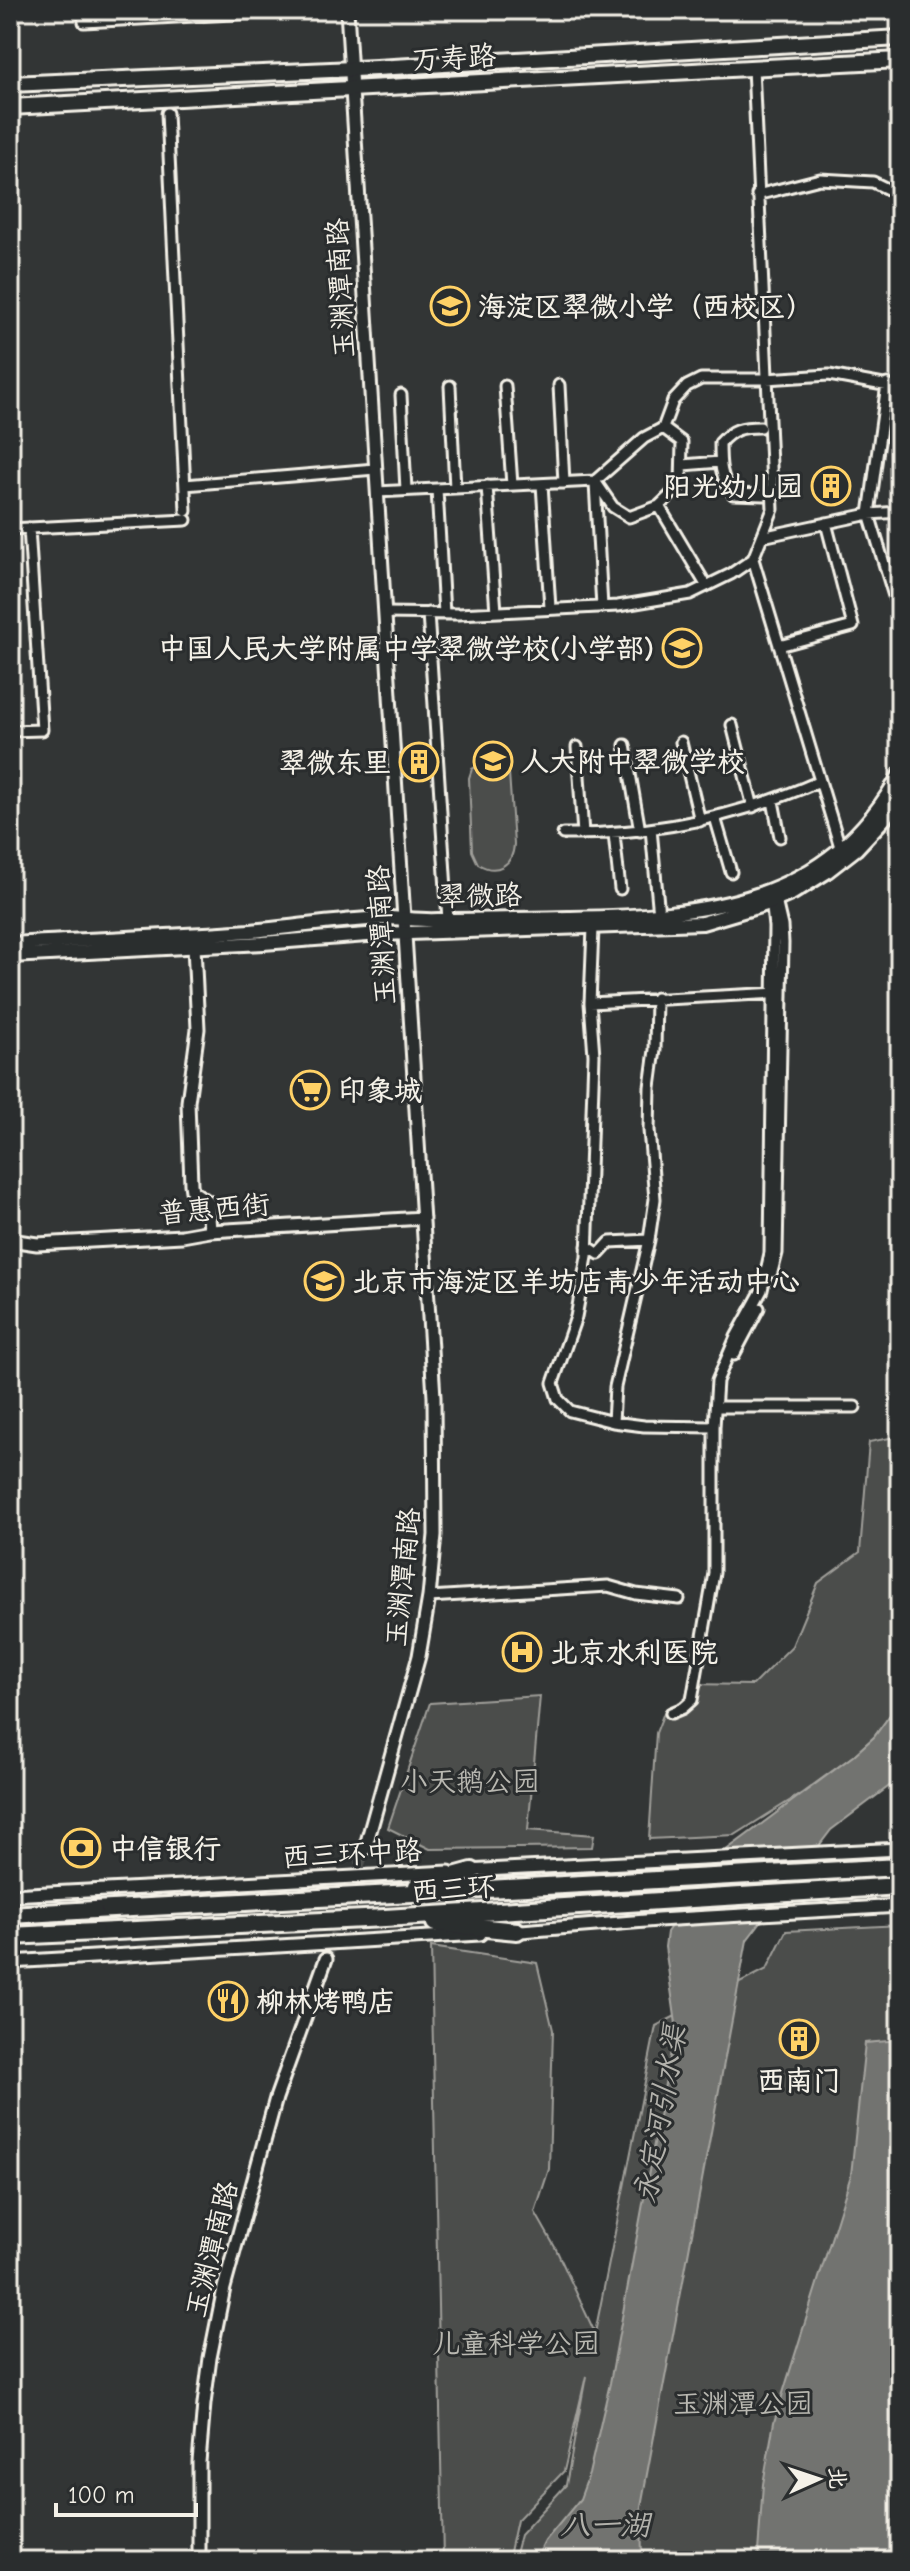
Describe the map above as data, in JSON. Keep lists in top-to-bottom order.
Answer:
{
  "streets": {
    "highway": ["西三环"],
    "main road": ["万寿路", "翠微路"],
    "street": ["玉渊潭南路", "普惠西街", "西三环中路"]
  },
  "crossings": [
    ["万寿路", "玉渊潭南路"],
    ["玉渊潭南路", "翠微路"],
    ["玉渊潭南路", "普惠西街"]
  ],
  "water": ["永定河引水渠", "八一湖"],
  "parks": ["小天鹅公园", "儿童科学公园", "玉渊潭公园"],
  "places": {
    "school or university": [
      "海淀区翠微小学（西校区）",
      "中国人民大学附属中学翠微学校(小学部)",
      "人大附中翠微学校",
      "北京市海淀区羊坊店青少年活动中心"
    ],
    "building": ["阳光幼儿园", "翠微东里", "西南门"],
    "supermarket": ["印象城"],
    "hospital": ["北京水利医院"],
    "bank": ["中信银行"],
    "restaurant": ["柳林烤鸭店"]
  },
  "scale_bar": "100 m",
  "north": "right"
}
